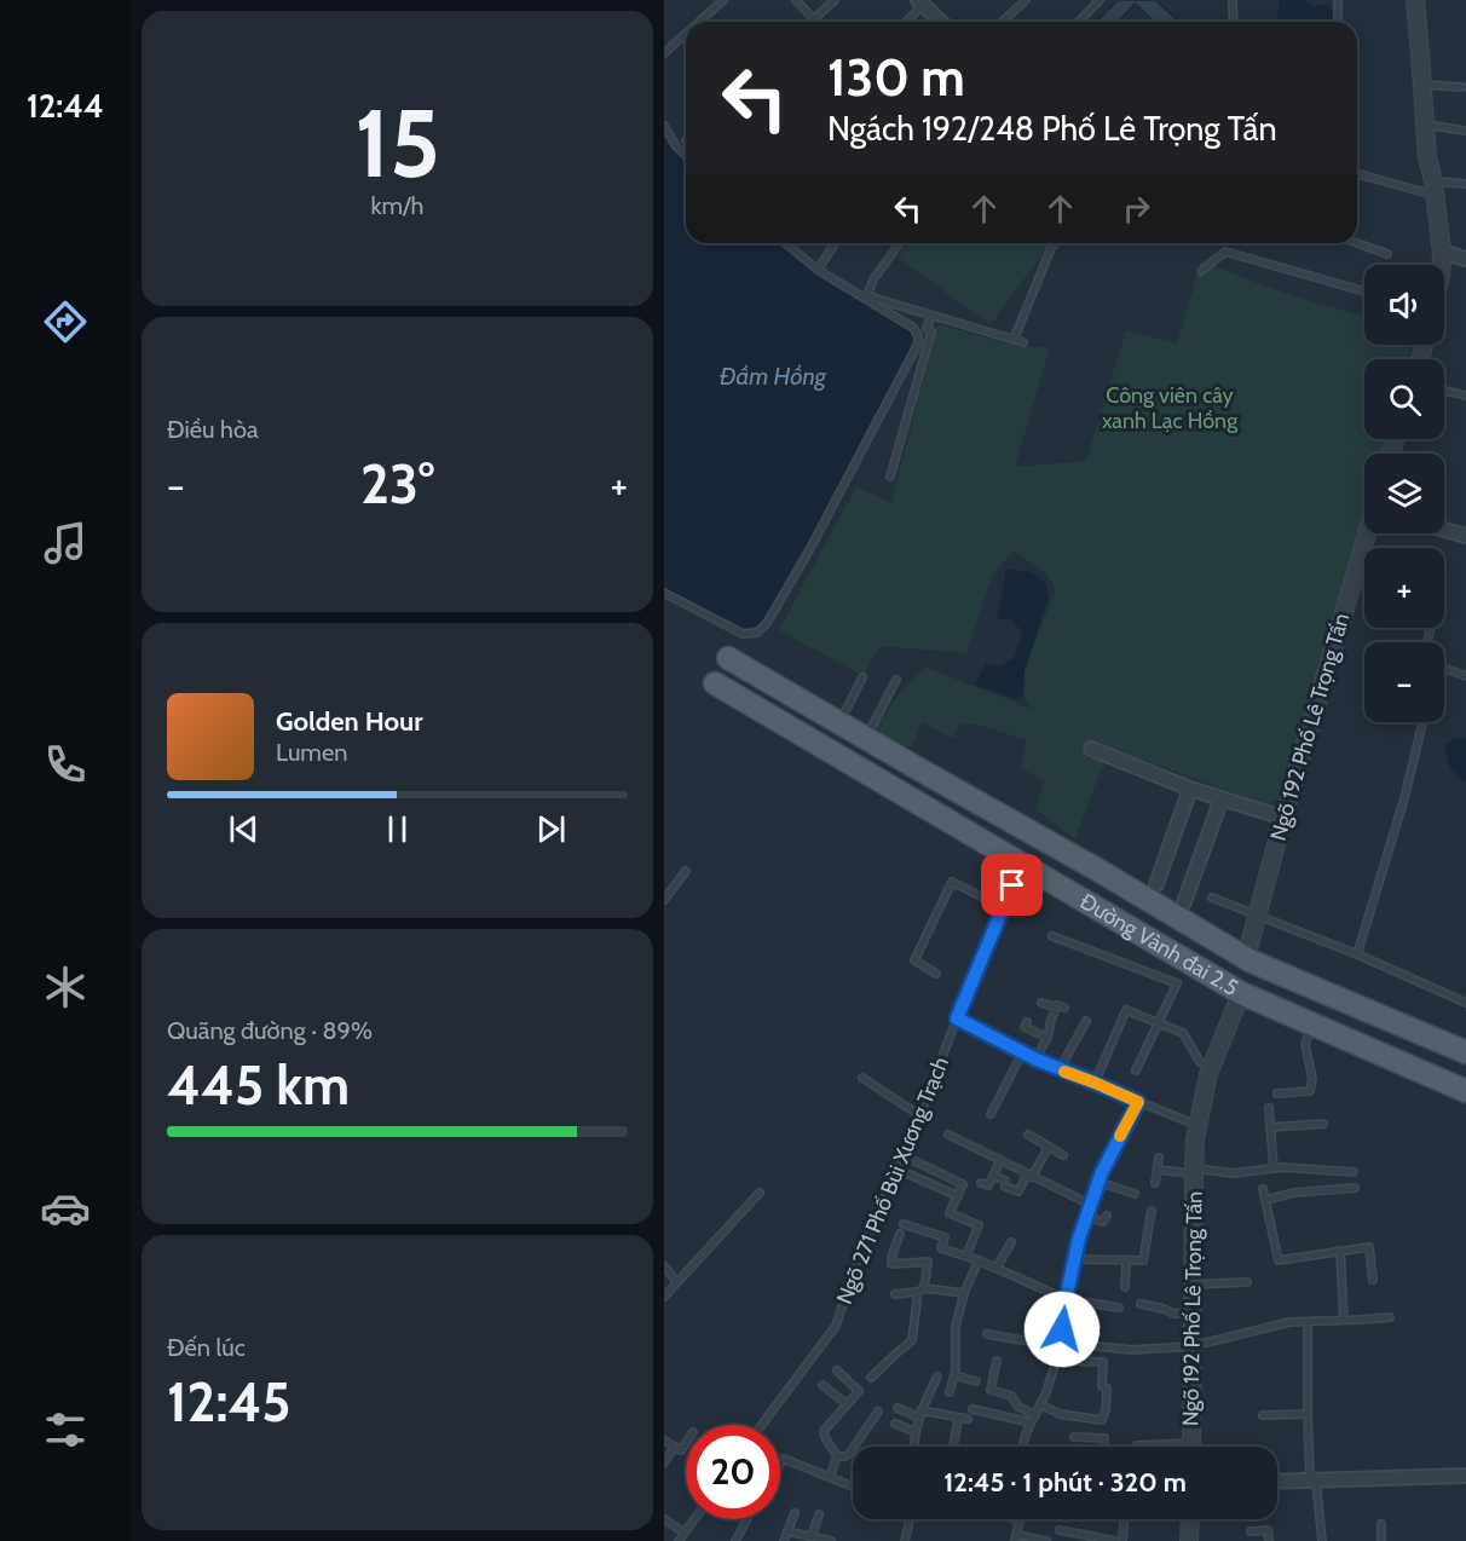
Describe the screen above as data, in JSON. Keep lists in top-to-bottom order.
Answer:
{
  "streets": {
    "main road": ["Đường Vành đai 2.5"],
    "street": ["Ngõ 192 Phố Lê Trọng Tấn"],
    "lane": ["Ngõ 271 Phố Bùi Xương Trạch"]
  },
  "crossings": [
    ["Ngõ 192 Phố Lê Trọng Tấn", "Đường Vành đai 2.5"],
    ["Đường Vành đai 2.5", "Ngõ 271 Phố Bùi Xương Trạch"]
  ],
  "water": ["Đầm Hồng"],
  "parks": ["Công viên cây xanh Lạc Hồng"],
  "page": {
    "tabs": "12:44",
    "tile": [
      ["15", "km/h"],
      "Điều hòa",
      ["Quãng đường · 89%", "445 km"],
      ["Đến lúc", "12:45"]
    ],
    "turn": ["130 m", "Ngách 192/248 Phố Lê Trọng Tấn"],
    "map_buttons": ["+", "−"],
    "heat": ["−", "23°", "+"],
    "song": ["Golden Hour", "Lumen"],
    "limit": "20",
    "trip": "12:45 · 1 phút · 320 m"
  }
}
